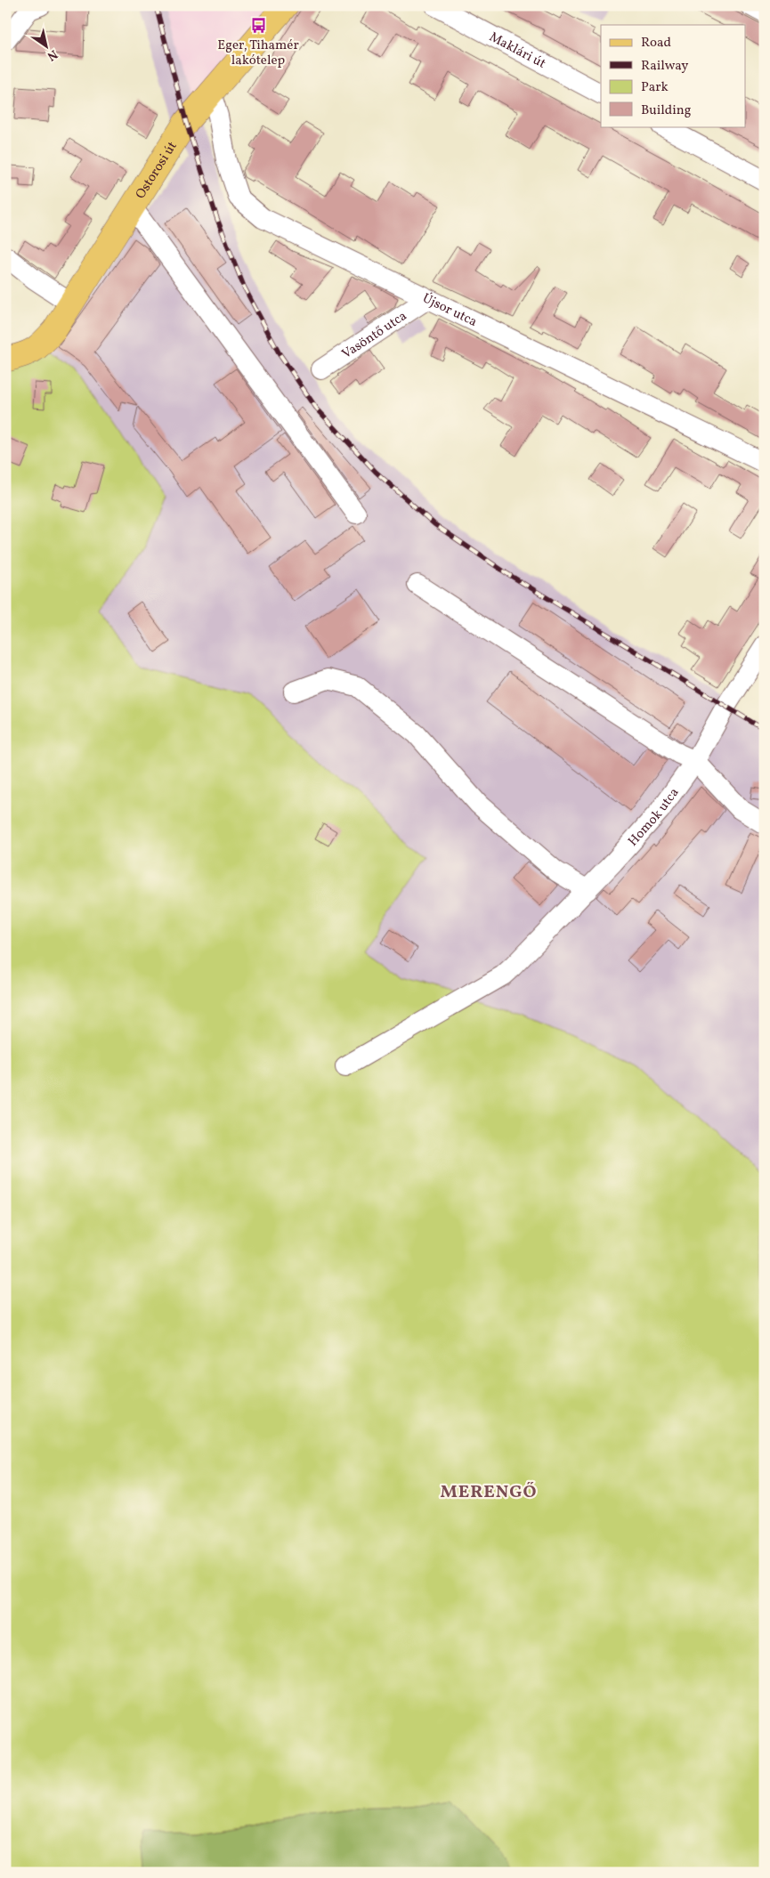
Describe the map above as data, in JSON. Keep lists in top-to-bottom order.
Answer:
{
  "streets": {
    "main road": ["Ostorosi út"],
    "street": [
      "Maklári út",
      "Újsor utca",
      "Vasöntő utca",
      "Homok utca"
    ]
  },
  "crossings": [
    ["Ostorosi út", "Újsor utca"],
    ["Újsor utca", "Vasöntő utca"]
  ],
  "districts": ["MERENGŐ"],
  "places": {
    "bus stop": ["Eger, Tihamér lakótelep"]
  },
  "legend": [
    "Road",
    "Railway",
    "Park",
    "Building"
  ],
  "north": "bottom right"
}
